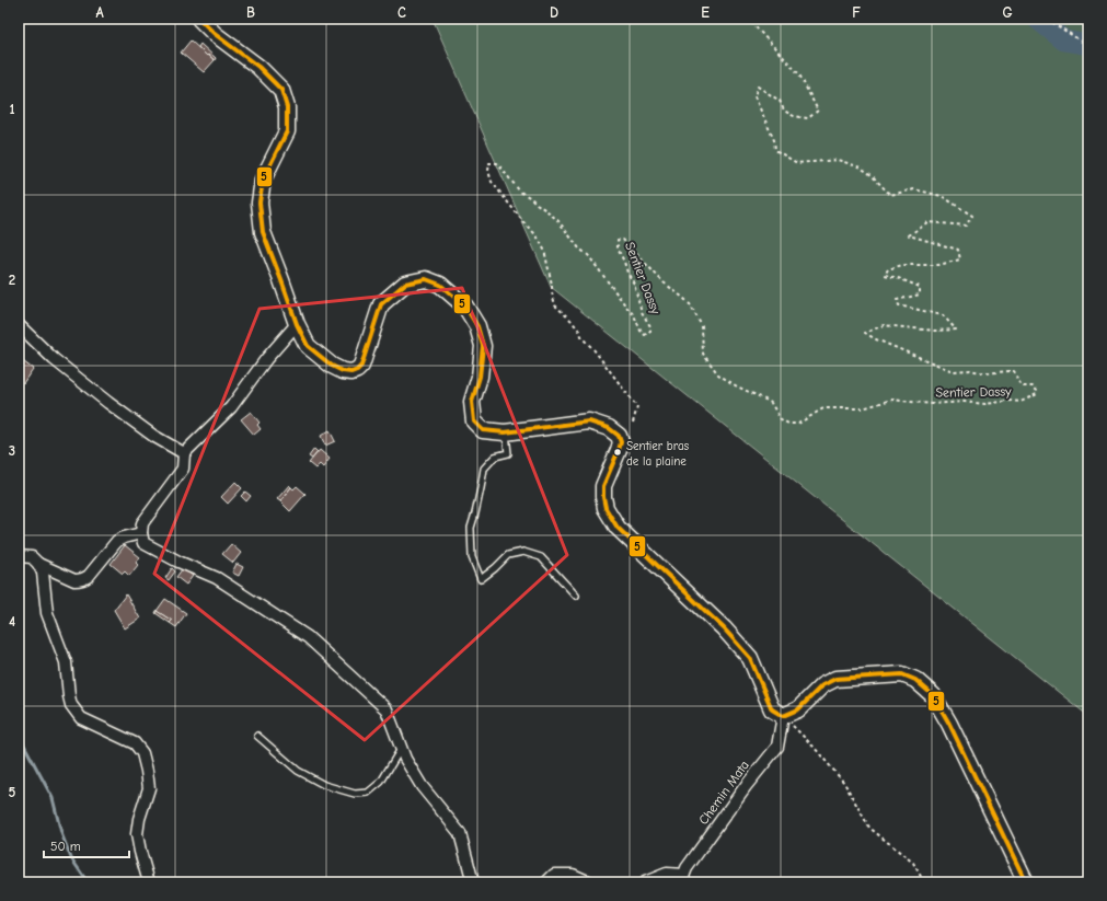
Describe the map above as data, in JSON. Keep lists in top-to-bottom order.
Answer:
{
  "streets": {
    "street": ["Chemin Mata"],
    "path": ["Sentier Dassy"]
  },
  "places": ["Sentier bras de la plaine"],
  "lines": ["transit line 5"],
  "scale_bar": "50 m",
  "grid": {
    "columns": [
      "A",
      "B",
      "C",
      "D",
      "E",
      "F",
      "G"
    ],
    "rows": [
      "1",
      "2",
      "3",
      "4",
      "5"
    ]
  }
}
